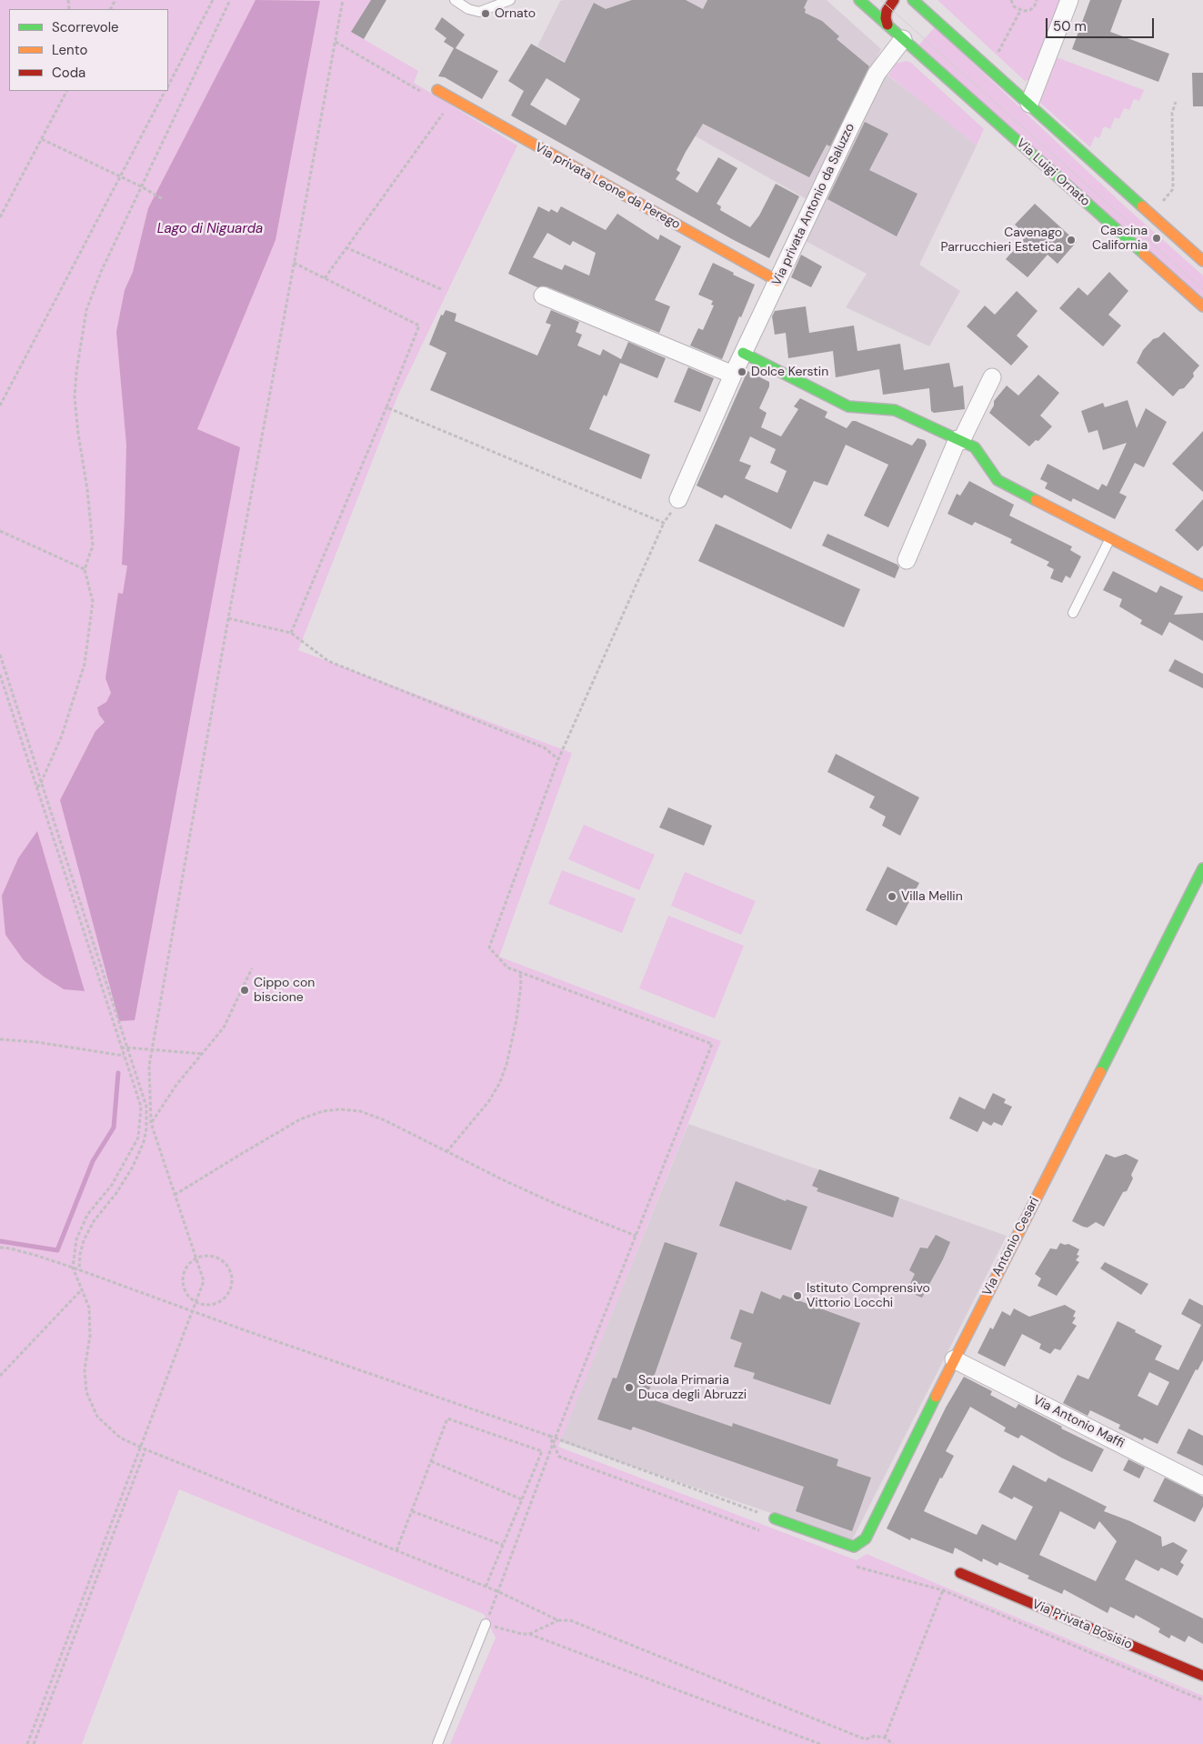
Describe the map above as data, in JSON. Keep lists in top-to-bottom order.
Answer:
{
  "streets": {
    "street": [
      "Via Luigi Ornato",
      "Via privata Leone da Perego",
      "Via privata Antonio da Saluzzo",
      "Via Antonio Cesari",
      "Via Antonio Maffi",
      "Via Privata Bosisio"
    ]
  },
  "crossings": [
    ["Via Luigi Ornato", "Via privata Antonio da Saluzzo"],
    ["Via privata Leone da Perego", "Via privata Antonio da Saluzzo"],
    ["Via Antonio Cesari", "Via Antonio Maffi"]
  ],
  "water": ["Lago di Niguarda"],
  "places": [
    "Ornato",
    "Cascina California",
    "Cavenago Parrucchieri Estetica",
    "Dolce Kerstin",
    "Villa Mellin",
    "Cippo con biscione",
    "Istituto Comprensivo Vittorio Locchi",
    "Scuola Primaria Duca degli Abruzzi"
  ],
  "legend": ["Scorrevole", "Lento", "Coda"],
  "scale_bar": "50 m"
}
